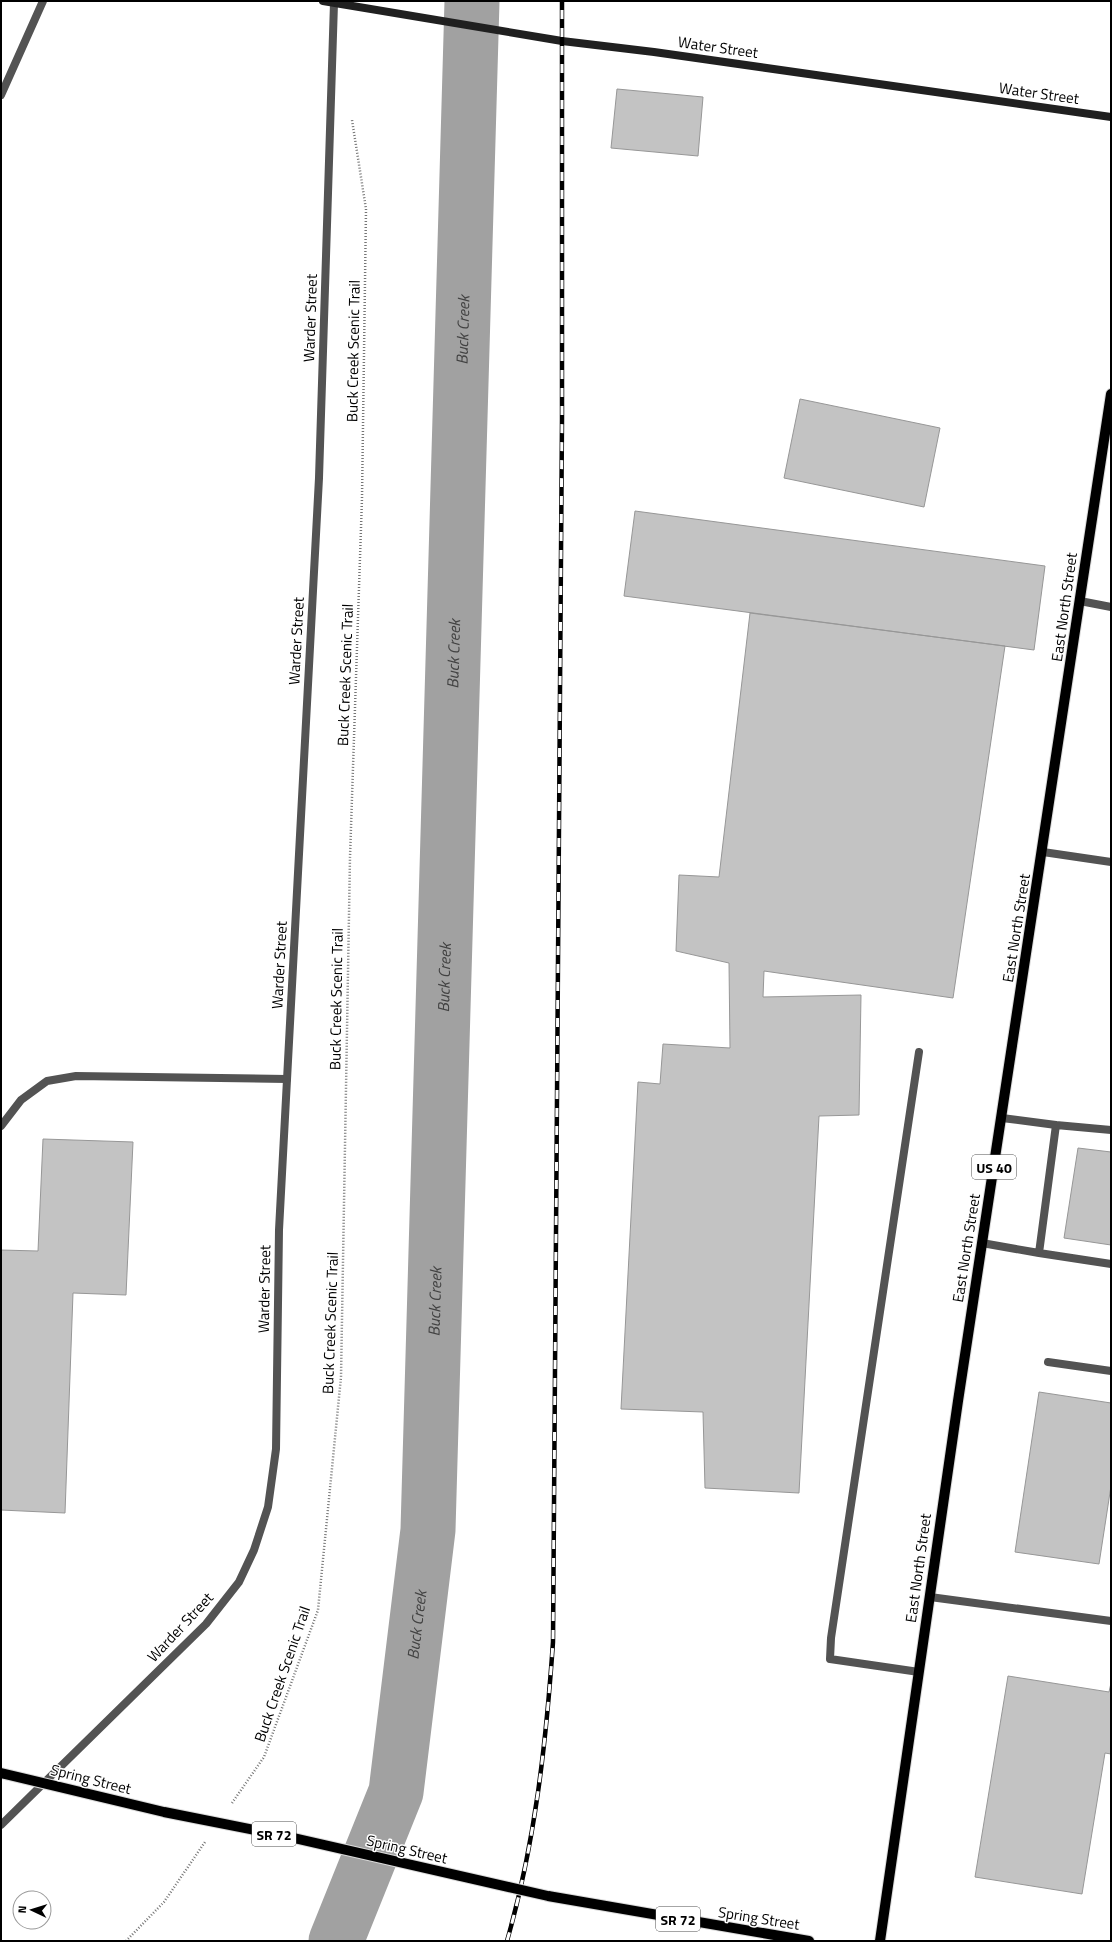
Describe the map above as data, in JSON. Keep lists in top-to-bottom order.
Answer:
{
  "streets": {
    "main road": [
      "East North Street",
      "US 40",
      "Spring Street",
      "SR 72"
    ],
    "street": ["Water Street", "Warder Street"],
    "path": ["Buck Creek Scenic Trail"]
  },
  "crossings": [
    ["Water Street", "Warder Street"]
  ],
  "water": ["Buck Creek"],
  "north": "left"
}
